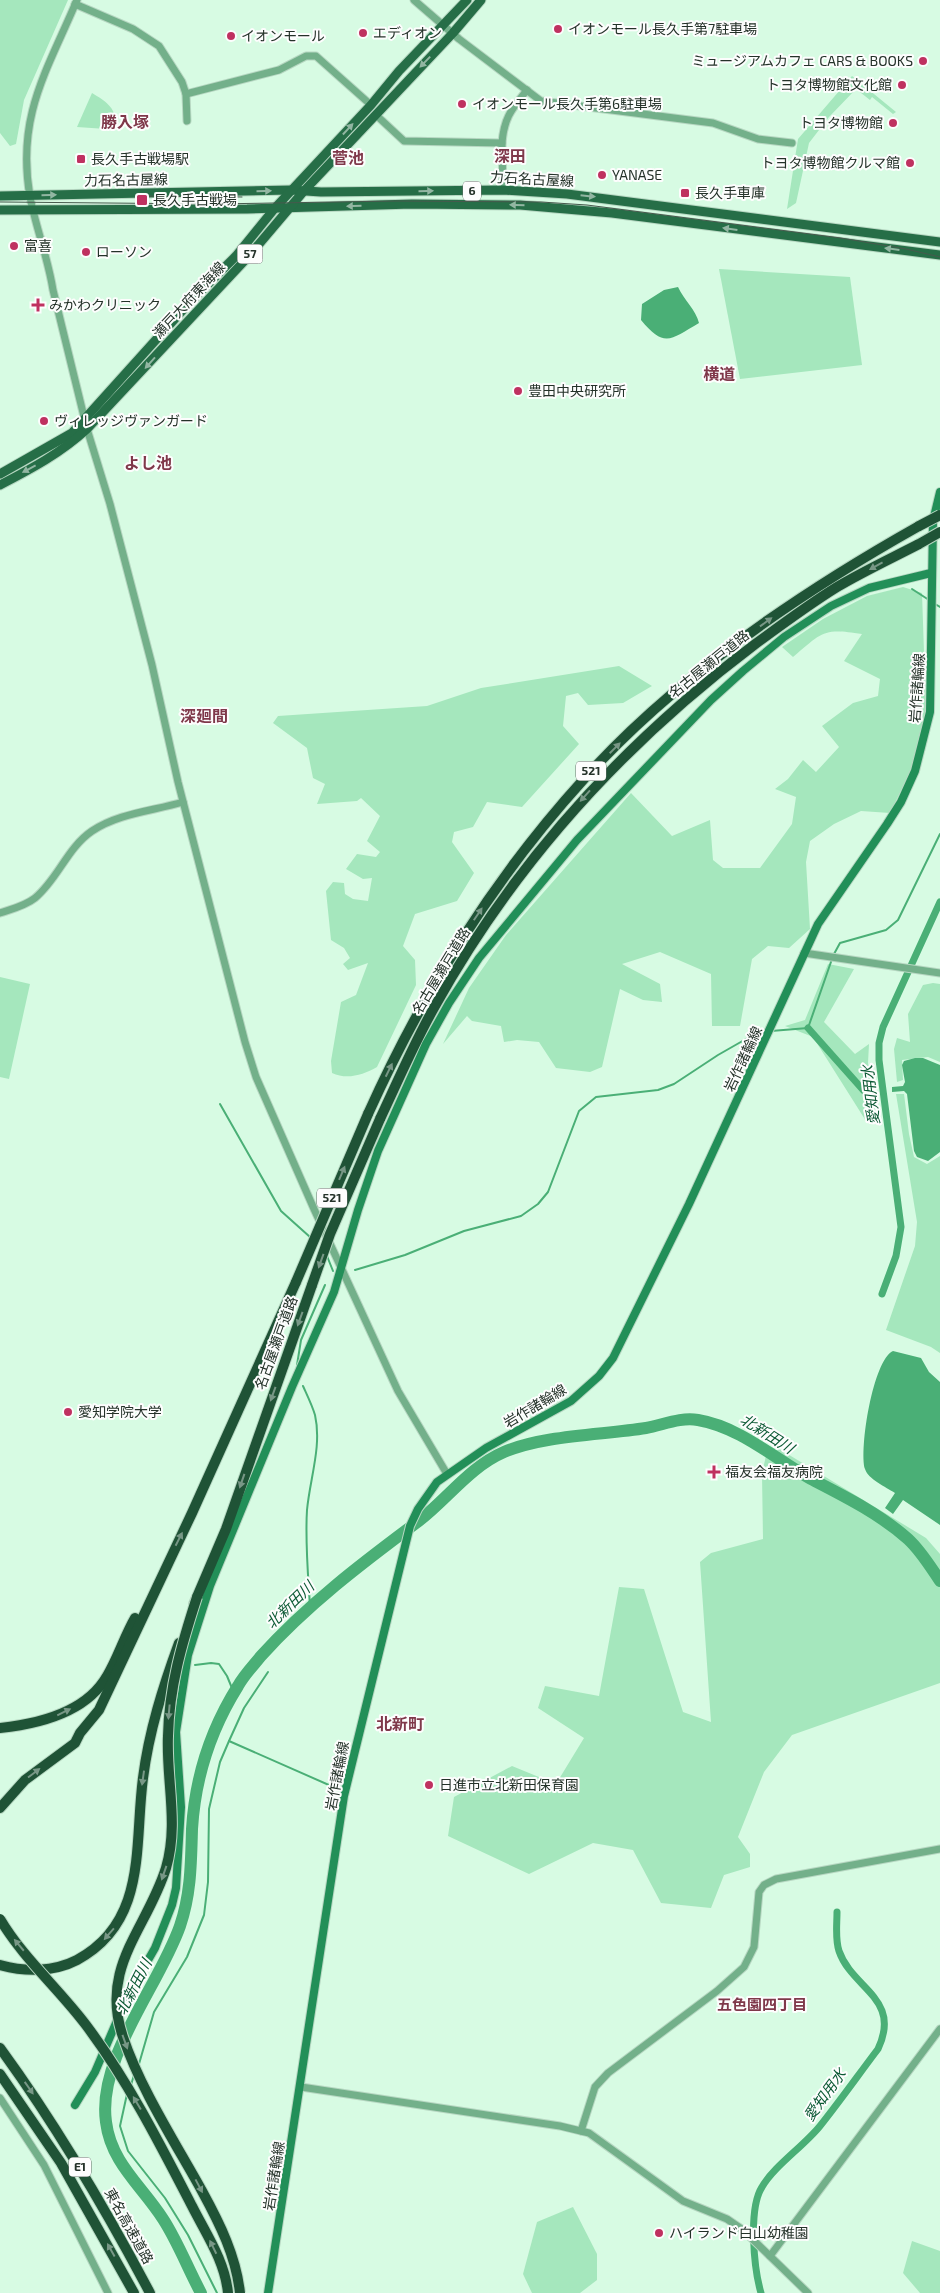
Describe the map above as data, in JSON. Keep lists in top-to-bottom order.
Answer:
{
  "streets": {
    "highway": [
      "名古屋瀬戸道路",
      "521",
      "E1",
      "東名高速道路"
    ],
    "main road": [
      "力石名古屋線",
      "6",
      "57",
      "瀬戸大府東海線",
      "岩作諸輪線"
    ]
  },
  "crossings": [
    ["力石名古屋線", "瀬戸大府東海線"]
  ],
  "districts": [
    "勝入塚",
    "深田",
    "菅池",
    "横道",
    "よし池",
    "深廻間",
    "北新町",
    "五色園四丁目"
  ],
  "water": ["愛知用水", "北新田川"],
  "places": {
    "other": [
      "イオンモール長久手第7駐車場",
      "エディオン",
      "イオンモール",
      "ミュージアムカフェ CARS & BOOKS",
      "トヨタ博物館文化館",
      "イオンモール長久手第6駐車場",
      "トヨタ博物館",
      "トヨタ博物館クルマ館",
      "YANASE",
      "富喜",
      "ローソン",
      "豊田中央研究所",
      "ヴィレッジヴァンガード",
      "愛知学院大学",
      "日進市立北新田保育園",
      "ハイランド白山幼稚園"
    ],
    "transit": ["長久手古戦場駅", "長久手車庫", "長久手古戦場"],
    "health": ["みかわクリニック", "福友会福友病院"]
  }
}
